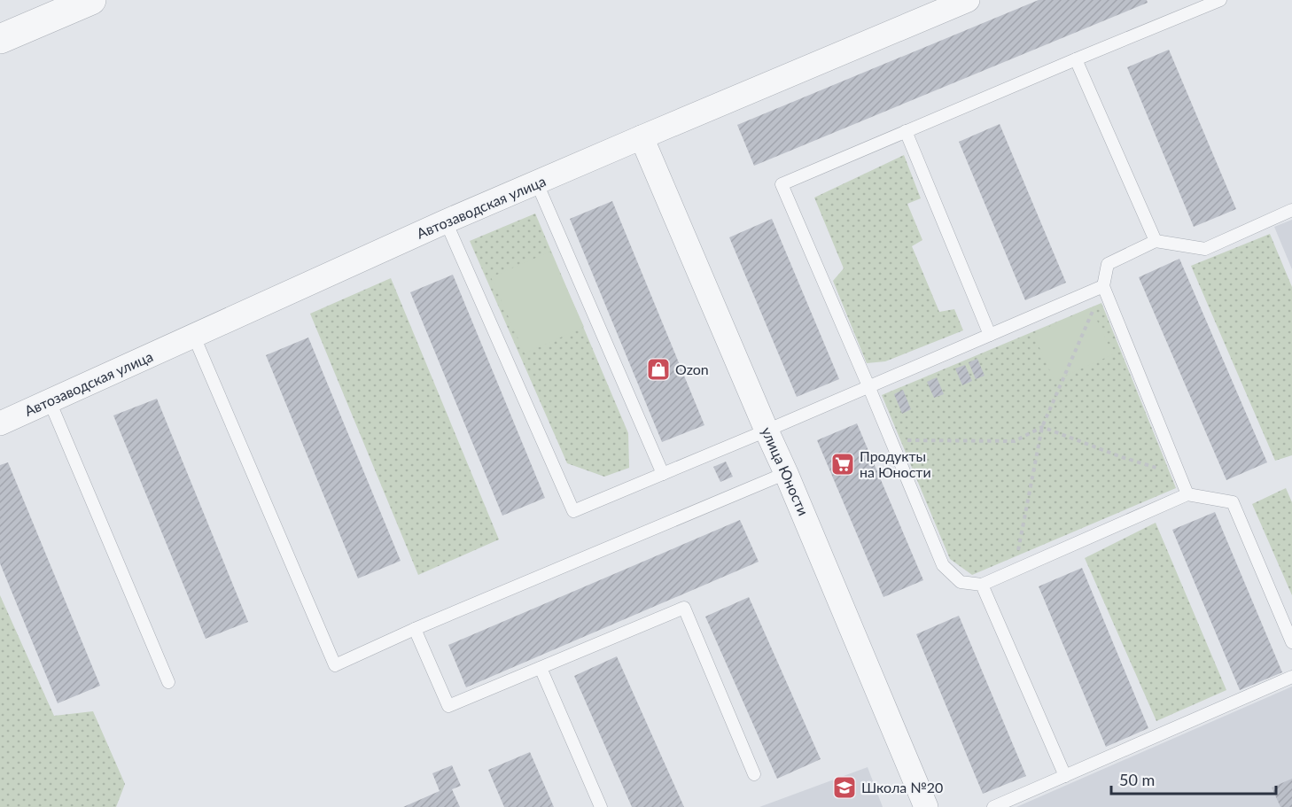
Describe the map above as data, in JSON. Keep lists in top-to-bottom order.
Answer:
{
  "streets": {
    "street": ["Автозаводская улица", "улица Юности"]
  },
  "crossings": [
    ["Автозаводская улица", "улица Юности"]
  ],
  "places": {
    "shop": ["Ozon"],
    "supermarket": ["Продукты на Юности"],
    "school or university": ["Школа №20"]
  },
  "scale_bar": "50 m"
}
